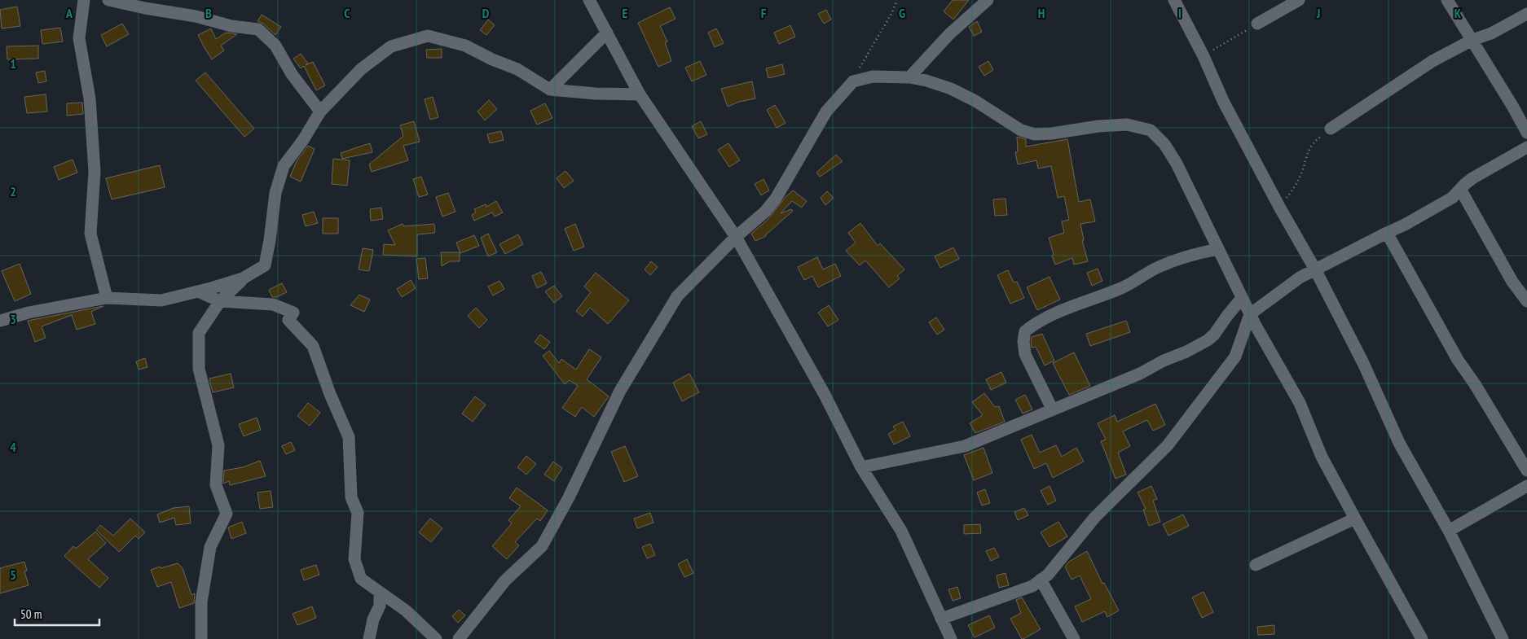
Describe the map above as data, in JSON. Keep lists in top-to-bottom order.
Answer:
{
  "scale_bar": "50 m",
  "grid": {
    "columns": [
      "A",
      "B",
      "C",
      "D",
      "E",
      "F",
      "G",
      "H",
      "I",
      "J",
      "K"
    ],
    "rows": [
      "1",
      "2",
      "3",
      "4",
      "5"
    ]
  }
}
